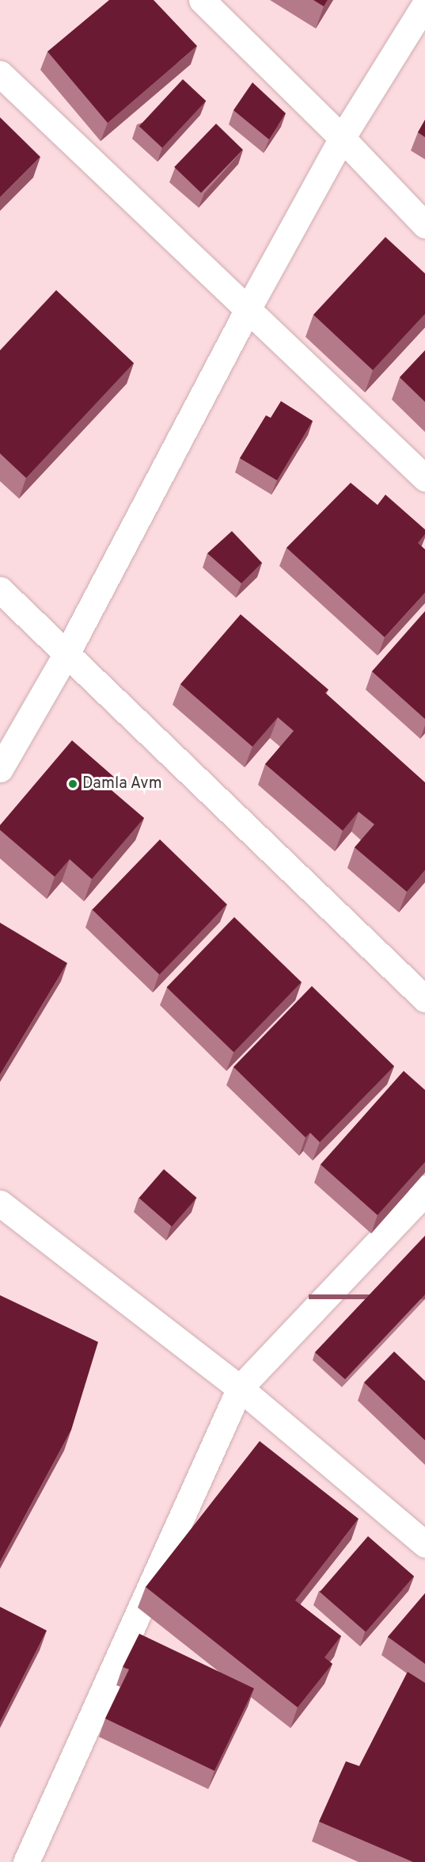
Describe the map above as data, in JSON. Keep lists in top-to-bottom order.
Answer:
{
  "places": ["Damla Avm"]
}
